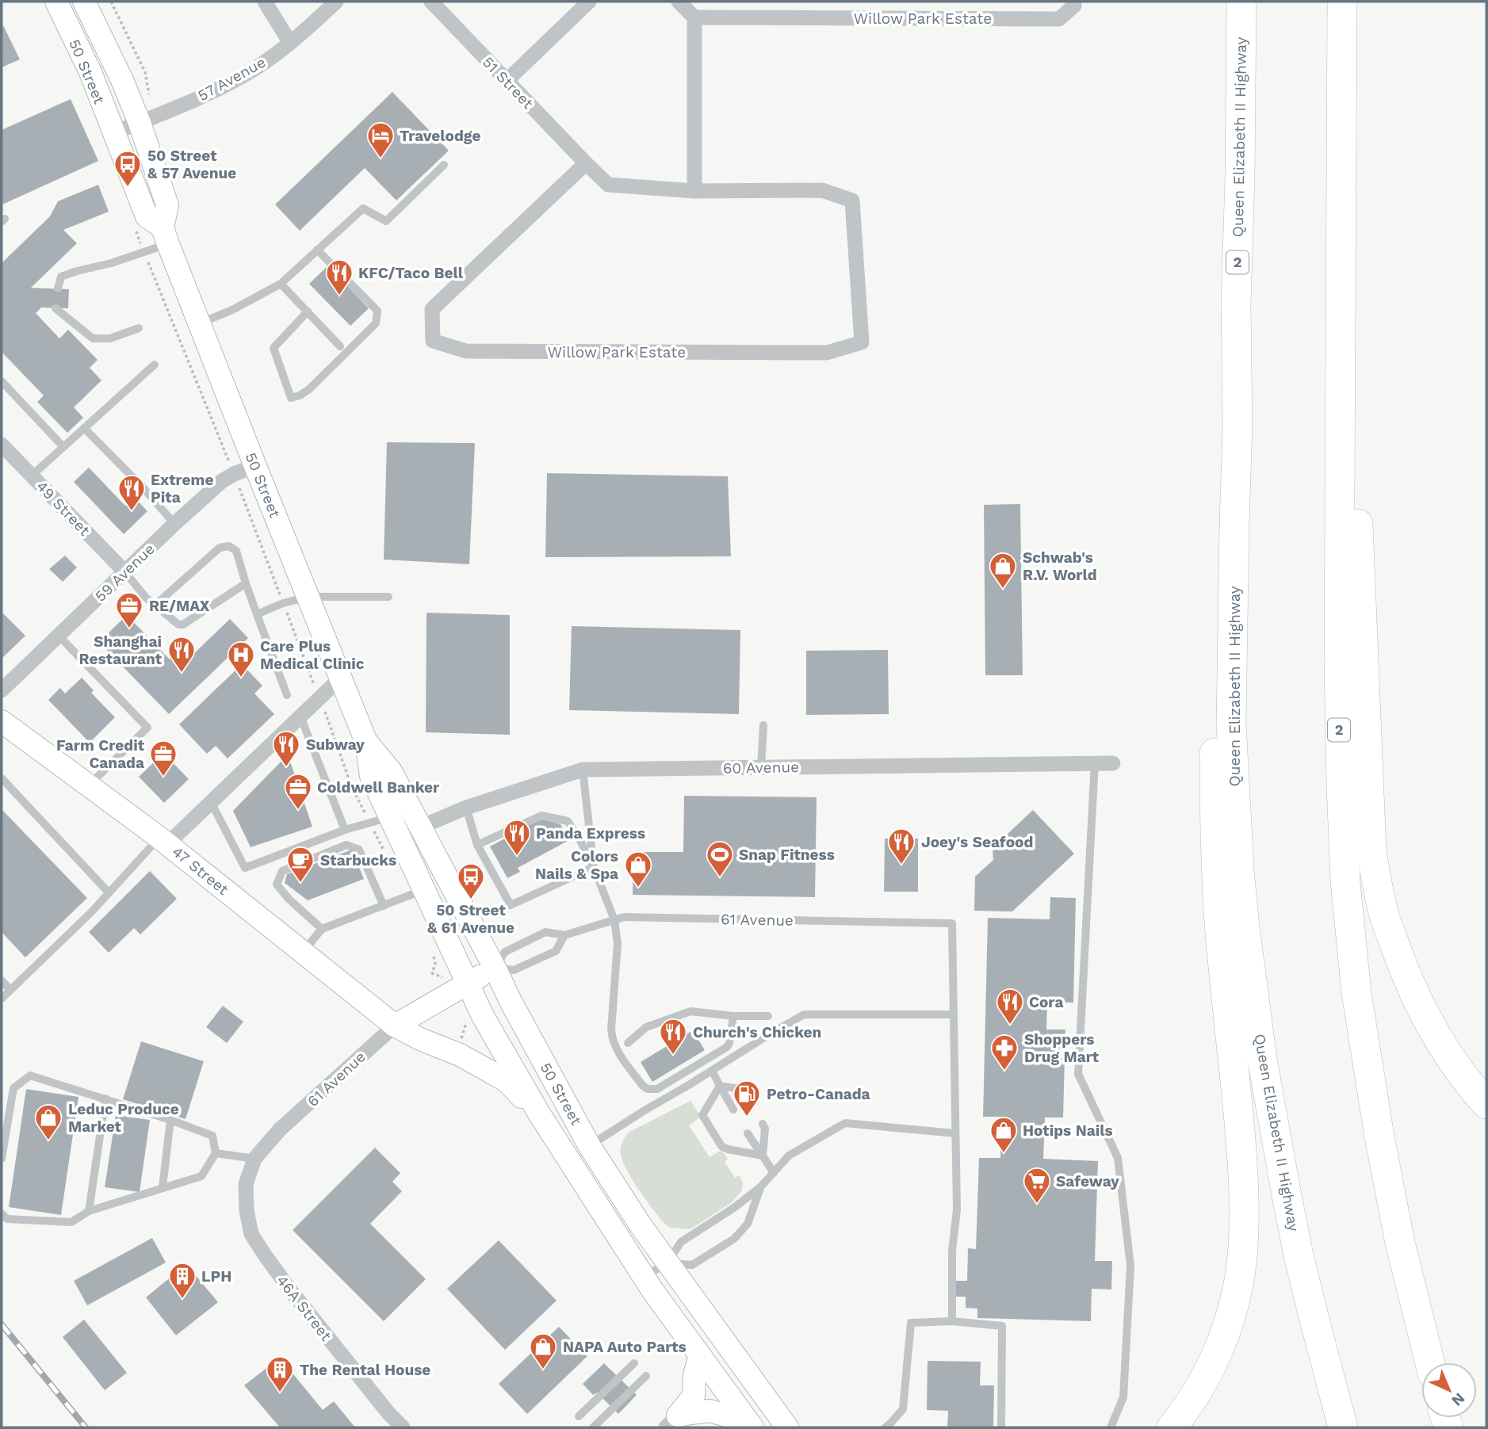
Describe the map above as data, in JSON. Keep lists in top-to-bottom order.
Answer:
{
  "streets": {
    "highway": ["Queen Elizabeth II Highway", "2"],
    "main road": ["50 Street", "47 Street", "61 Avenue"],
    "street": [
      "Willow Park Estate",
      "57 Avenue",
      "51 Street",
      "49 Street",
      "59 Avenue",
      "60 Avenue",
      "46A Street"
    ]
  },
  "crossings": [
    ["Willow Park Estate", "51 Street"],
    ["50 Street", "57 Avenue"],
    ["50 Street", "59 Avenue"],
    ["50 Street", "60 Avenue"],
    ["50 Street", "47 Street"],
    ["50 Street", "61 Avenue"],
    ["49 Street", "59 Avenue"],
    ["47 Street", "61 Avenue"],
    ["61 Avenue", "46A Street"]
  ],
  "places": {
    "hotel": ["Travelodge"],
    "bus stop": ["50 Street & 57 Avenue", "50 Street & 61 Avenue"],
    "restaurant": [
      "KFC/Taco Bell",
      "Extreme Pita",
      "Shanghai Restaurant",
      "Subway",
      "Panda Express",
      "Joey's Seafood",
      "Cora",
      "Church's Chicken"
    ],
    "shop": [
      "Schwab's R.V. World",
      "Colors Nails & Spa",
      "Leduc Produce Market",
      "Hotips Nails",
      "NAPA Auto Parts"
    ],
    "office": ["RE/MAX", "Farm Credit Canada", "Coldwell Banker"],
    "hospital": ["Care Plus Medical Clinic"],
    "sports": ["Snap Fitness"],
    "cafe": ["Starbucks"],
    "pharmacy": ["Shoppers Drug Mart"],
    "fuel station": ["Petro-Canada"],
    "supermarket": ["Safeway"],
    "building": ["LPH", "The Rental House"]
  },
  "north": "bottom right"
}
